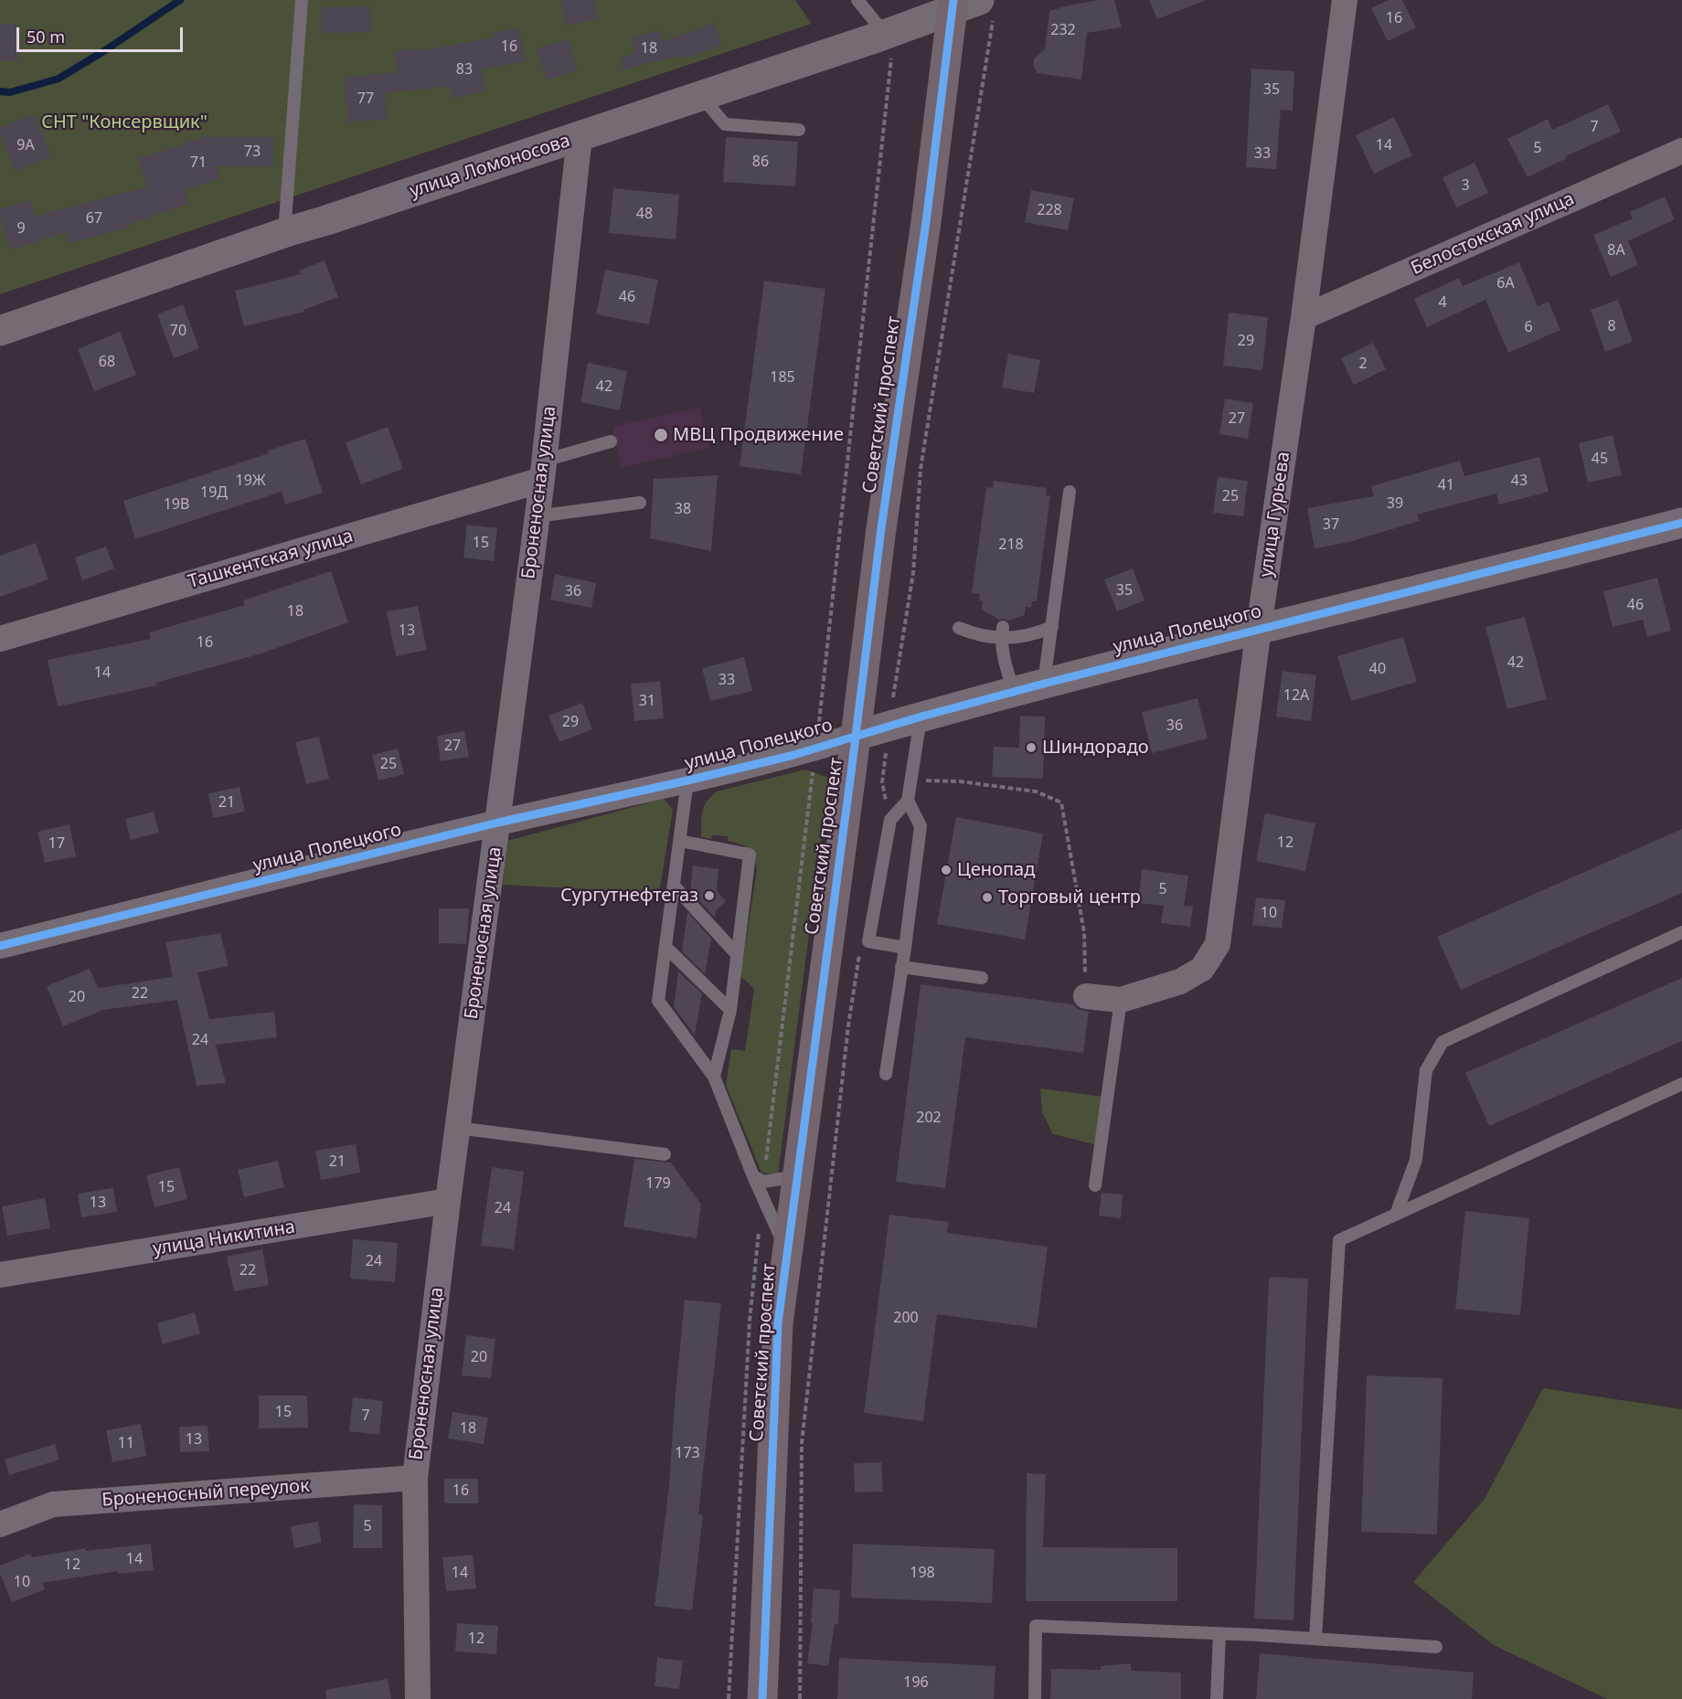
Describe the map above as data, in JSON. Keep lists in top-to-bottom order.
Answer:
{
  "streets": {
    "main road": ["улица Ломоносова", "Советский проспект", "улица Полецкого"],
    "street": [
      "Белостокская улица",
      "Броненосная улица",
      "улица Гурьева",
      "Ташкентская улица",
      "улица Никитина",
      "Броненосный переулок"
    ]
  },
  "crossings": [
    ["улица Ломоносова", "Советский проспект"],
    ["улица Ломоносова", "Броненосная улица"],
    ["Белостокская улица", "улица Гурьева"],
    ["Советский проспект", "улица Полецкого"],
    ["Броненосная улица", "Ташкентская улица"],
    ["Броненосная улица", "улица Полецкого"],
    ["Броненосная улица", "улица Никитина"],
    ["Броненосная улица", "Броненосный переулок"],
    ["улица Гурьева", "улица Полецкого"]
  ],
  "parks": ["СНТ \"Консервщик\""],
  "places": [
    "МВЦ Продвижение",
    "Шиндорадо",
    "Ценопад",
    "Сургутнефтегаз",
    "Торговый центр"
  ],
  "house_numbers": [
    "16",
    "232",
    "16",
    "18",
    "83",
    "35",
    "77",
    "7",
    "9А",
    "14",
    "5",
    "73",
    "33",
    "86",
    "71",
    "3",
    "228",
    "48",
    "67",
    "9",
    "8А",
    "6А",
    "46",
    "4",
    "8",
    "6",
    "70",
    "29",
    "68",
    "2",
    "185",
    "42",
    "27",
    "45",
    "19Ж",
    "43",
    "41",
    "19Д",
    "25",
    "39",
    "19В",
    "38",
    "37",
    "15",
    "218",
    "35",
    "36",
    "46",
    "18",
    "13",
    "16",
    "42",
    "40",
    "14",
    "33",
    "12А",
    "31",
    "29",
    "36",
    "27",
    "25",
    "21",
    "12",
    "17",
    "5",
    "10",
    "22",
    "20",
    "24",
    "202",
    "21",
    "179",
    "15",
    "13",
    "24",
    "24",
    "22",
    "200",
    "20",
    "15",
    "7",
    "18",
    "13",
    "11",
    "173",
    "16",
    "5",
    "14",
    "12",
    "14",
    "198",
    "10",
    "12",
    "196"
  ],
  "scale_bar": "50 m"
}
